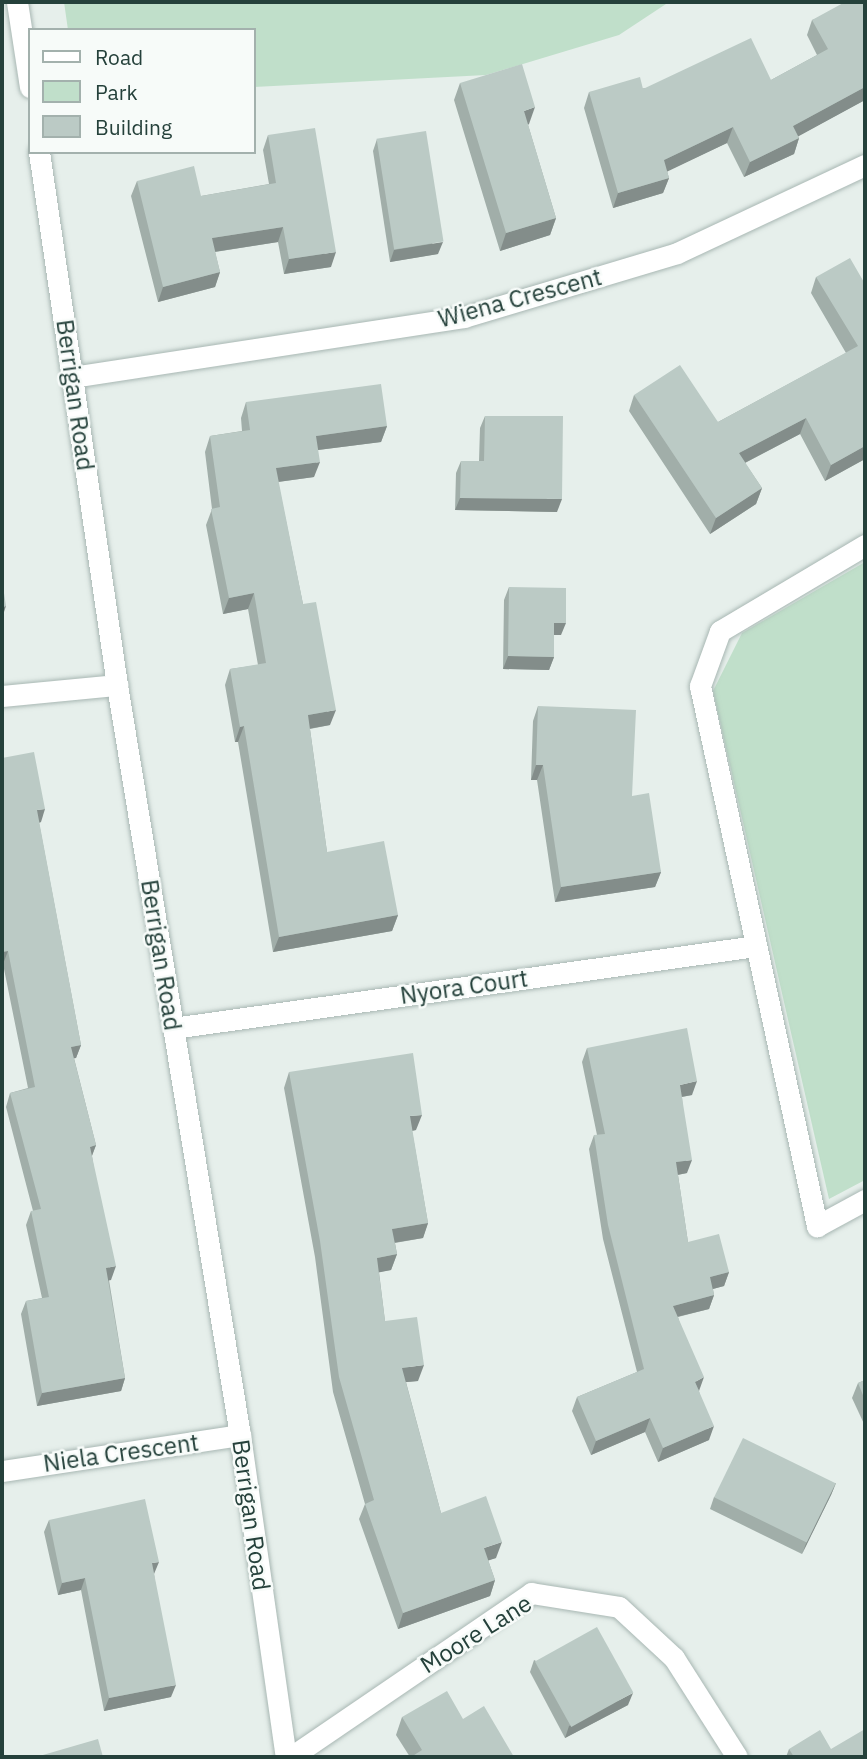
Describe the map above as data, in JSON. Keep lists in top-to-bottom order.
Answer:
{
  "streets": {
    "street": [
      "Wiena Crescent",
      "Berrigan Road",
      "Nyora Court",
      "Niela Crescent",
      "Moore Lane"
    ]
  },
  "crossings": [
    ["Wiena Crescent", "Berrigan Road"],
    ["Berrigan Road", "Nyora Court"],
    ["Berrigan Road", "Niela Crescent"],
    ["Berrigan Road", "Moore Lane"]
  ],
  "legend": ["Road", "Park", "Building"]
}
